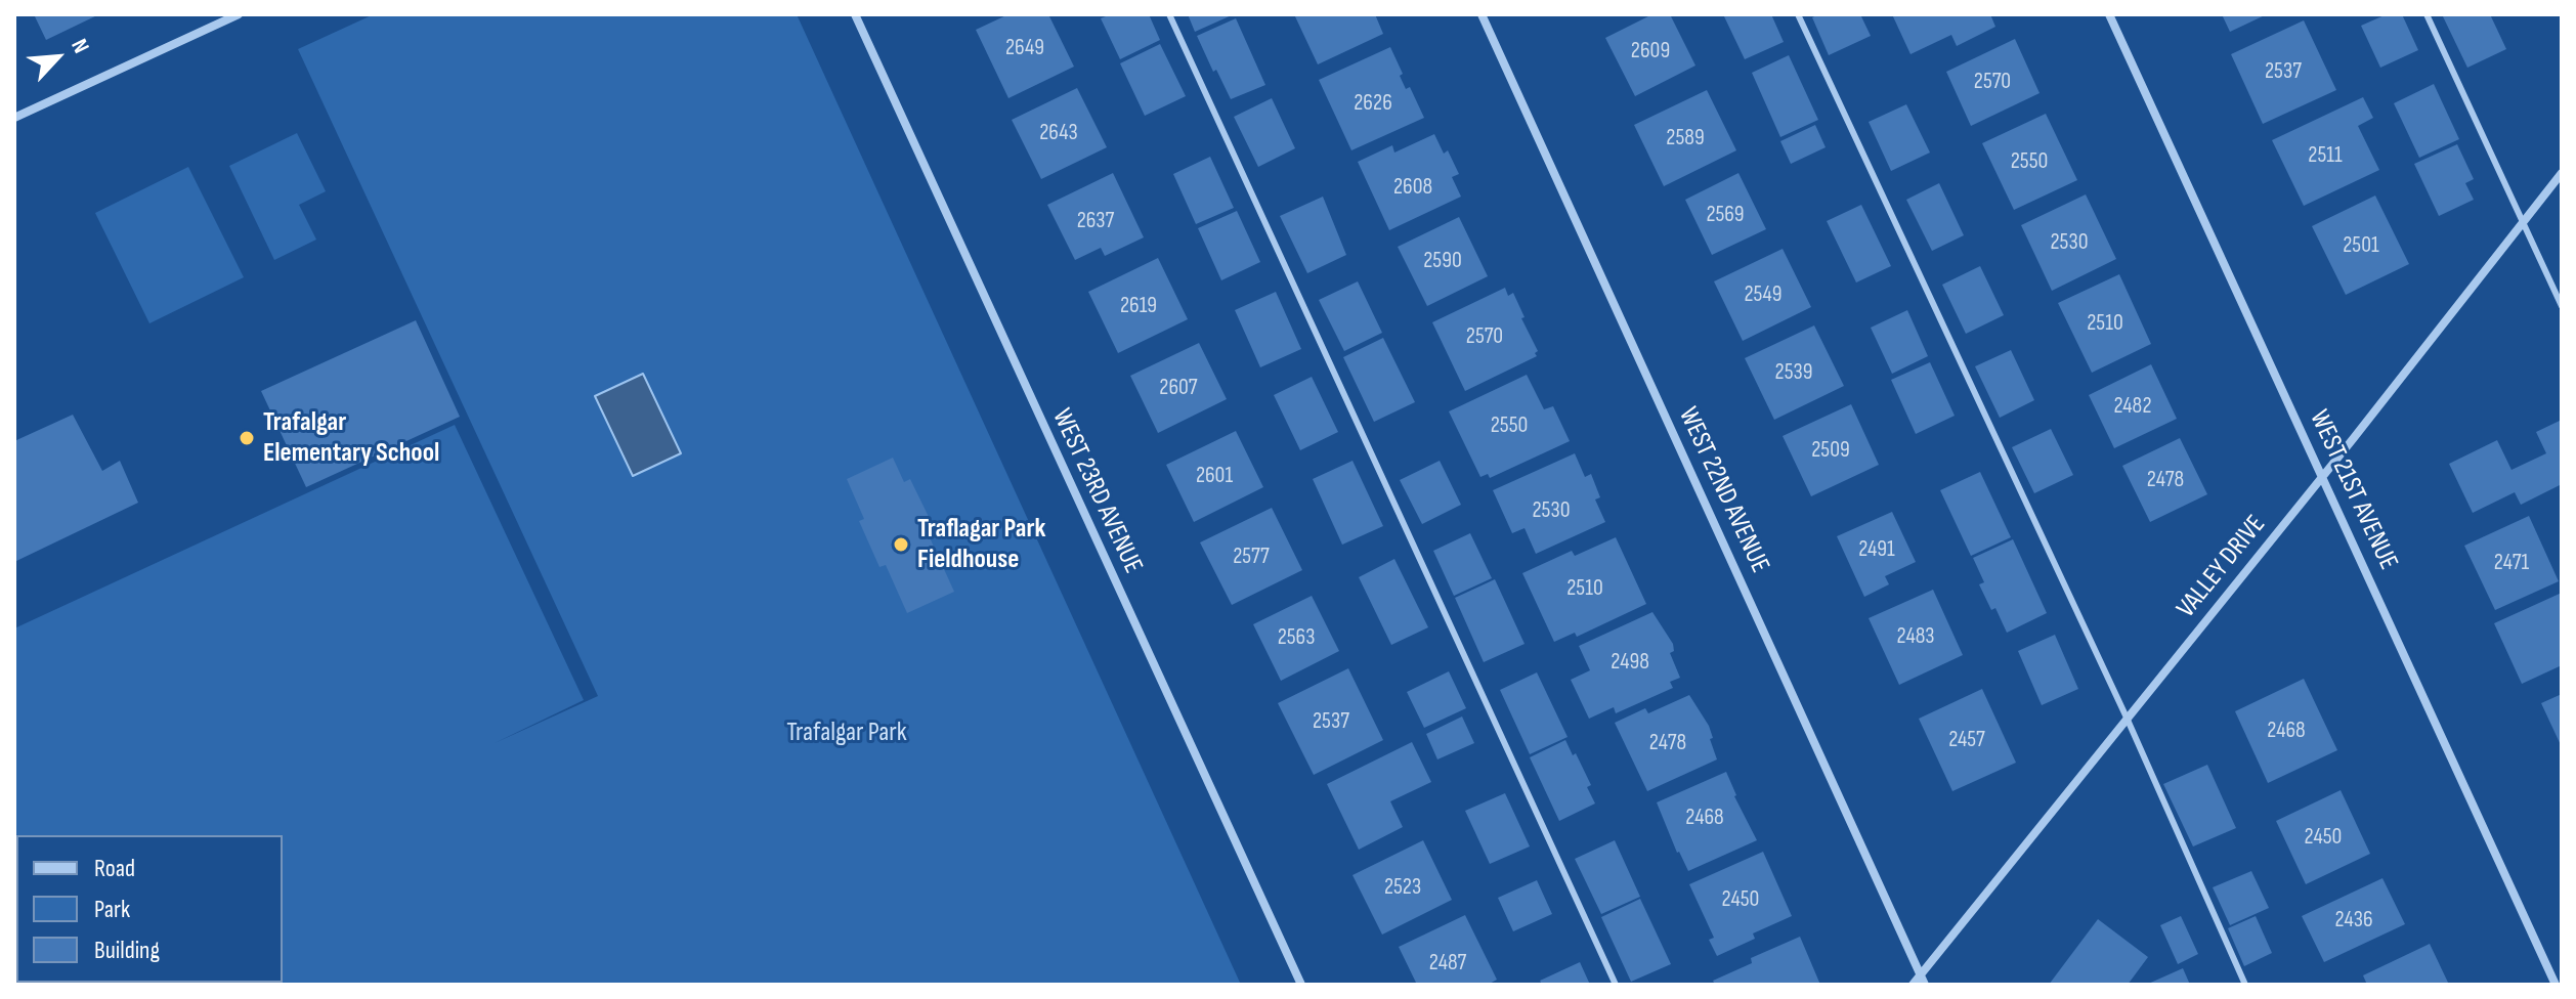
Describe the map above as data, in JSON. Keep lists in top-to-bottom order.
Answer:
{
  "streets": {
    "street": [
      "WEST 22ND AVENUE",
      "WEST 21ST AVENUE",
      "WEST 23RD AVENUE",
      "VALLEY DRIVE"
    ]
  },
  "crossings": [
    ["WEST 22ND AVENUE", "VALLEY DRIVE"],
    ["WEST 21ST AVENUE", "VALLEY DRIVE"]
  ],
  "parks": ["Trafalgar Park"],
  "places": ["Trafalgar Elementary School", "Traflagar Park Fieldhouse"],
  "house_numbers": [
    "2649",
    "2609",
    "2537",
    "2570",
    "2626",
    "2643",
    "2589",
    "2511",
    "2550",
    "2608",
    "2569",
    "2637",
    "2530",
    "2501",
    "2590",
    "2549",
    "2619",
    "2510",
    "2570",
    "2539",
    "2607",
    "2482",
    "2550",
    "2509",
    "2601",
    "2478",
    "2530",
    "2491",
    "2577",
    "2471",
    "2510",
    "2483",
    "2563",
    "2498",
    "2537",
    "2468",
    "2457",
    "2478",
    "2468",
    "2450",
    "2523",
    "2450",
    "2436",
    "2487"
  ],
  "legend": ["Road", "Park", "Building"],
  "north": "top right"
}
